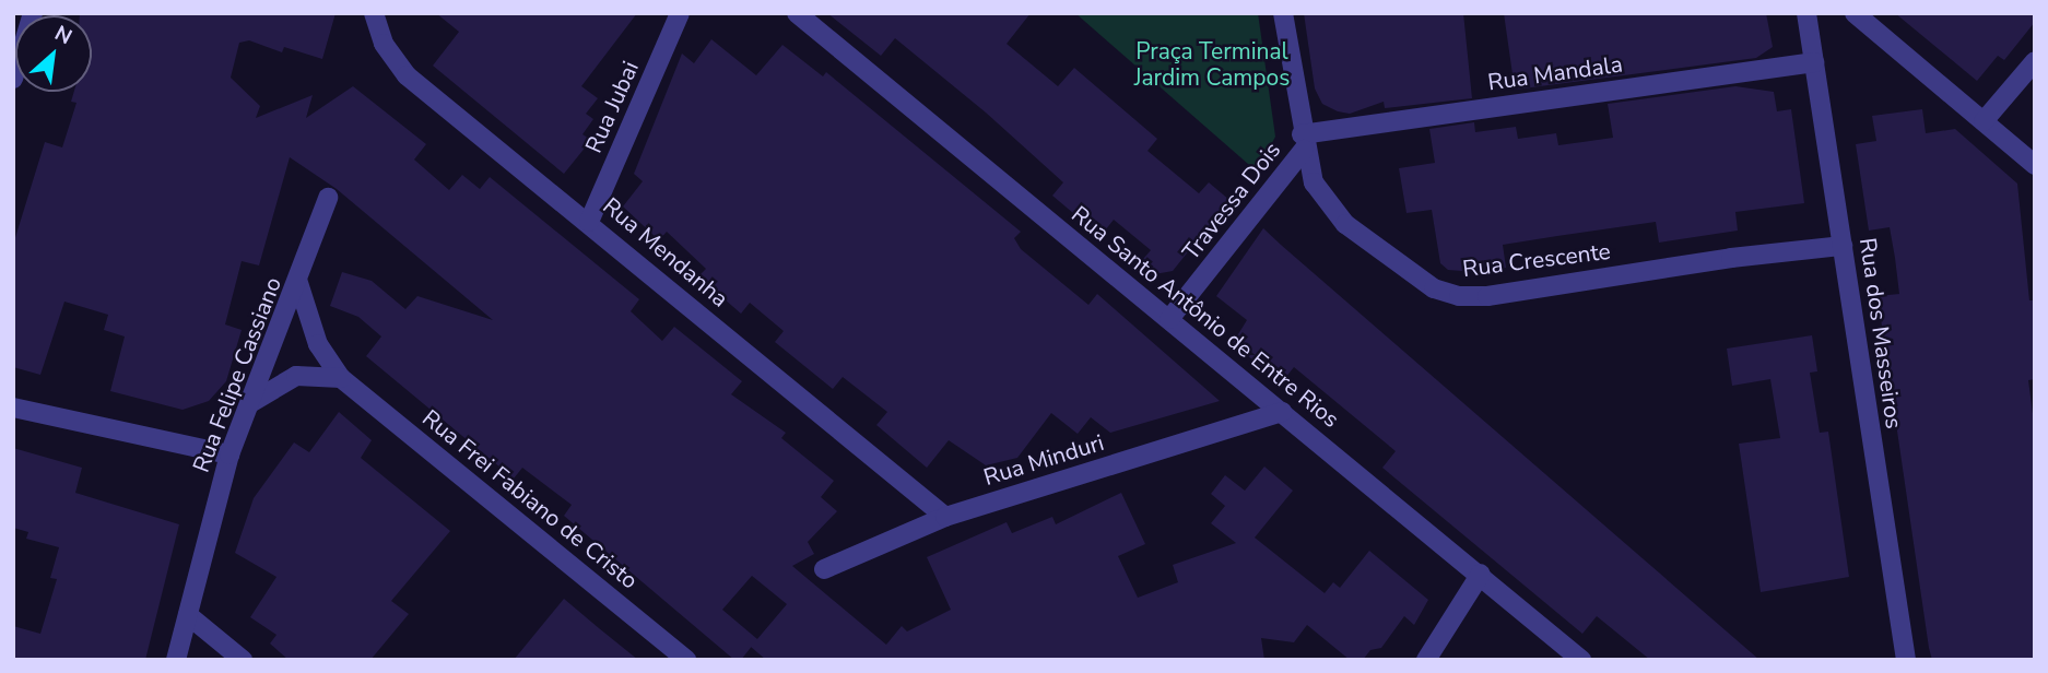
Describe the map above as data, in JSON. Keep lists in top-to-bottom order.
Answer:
{
  "streets": {
    "street": [
      "Rua Mandala",
      "Rua Jubai",
      "Travessa Dois",
      "Rua Mendanha",
      "Rua Crescente",
      "Rua Santo Antônio de Entre Rios",
      "Rua dos Masseiros",
      "Rua Felipe Cassiano",
      "Rua Minduri",
      "Rua Frei Fabiano de Cristo"
    ]
  },
  "crossings": [
    ["Rua Mandala", "Travessa Dois"],
    ["Rua Mandala", "Rua Crescente"],
    ["Rua Mandala", "Rua dos Masseiros"],
    ["Rua Jubai", "Rua Mendanha"],
    ["Travessa Dois", "Rua Crescente"],
    ["Travessa Dois", "Rua Santo Antônio de Entre Rios"],
    ["Rua Mendanha", "Rua Minduri"],
    ["Rua Crescente", "Rua dos Masseiros"],
    ["Rua Santo Antônio de Entre Rios", "Rua Minduri"],
    ["Rua Felipe Cassiano", "Rua Frei Fabiano de Cristo"]
  ],
  "parks": ["Praça Terminal Jardim Campos"],
  "north": "top right"
}
